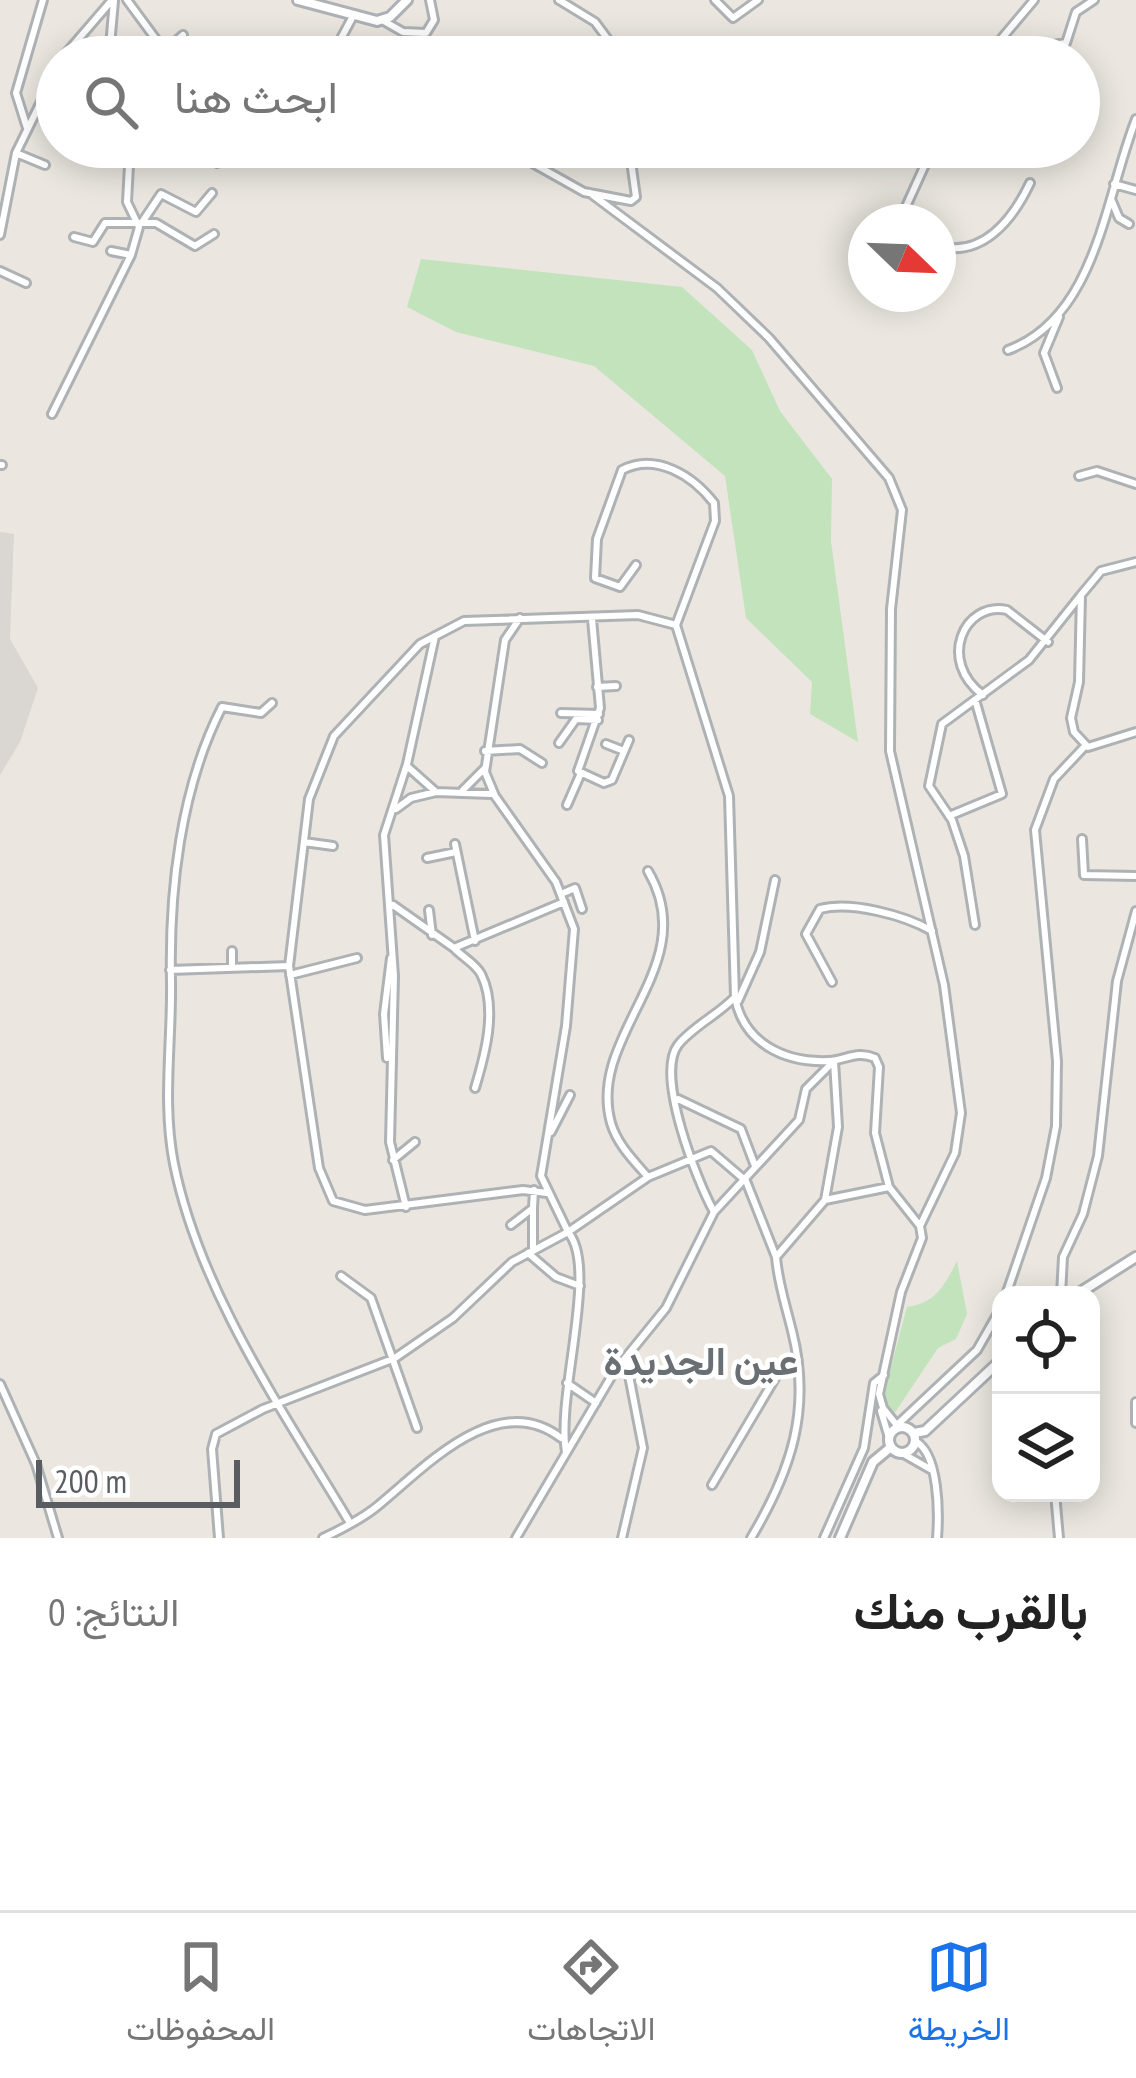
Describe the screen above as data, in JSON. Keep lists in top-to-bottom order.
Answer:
{
  "districts": ["عين الجديدة"],
  "scale_bar": "200 m",
  "north": "bottom right",
  "page": {
    "search": "ابحث هنا",
    "scale": "200 m",
    "heading": ["بالقرب منك", "النتائج: 0"],
    "nav": ["الخريطة", "الاتجاهات", "المحفوظات"]
  }
}
